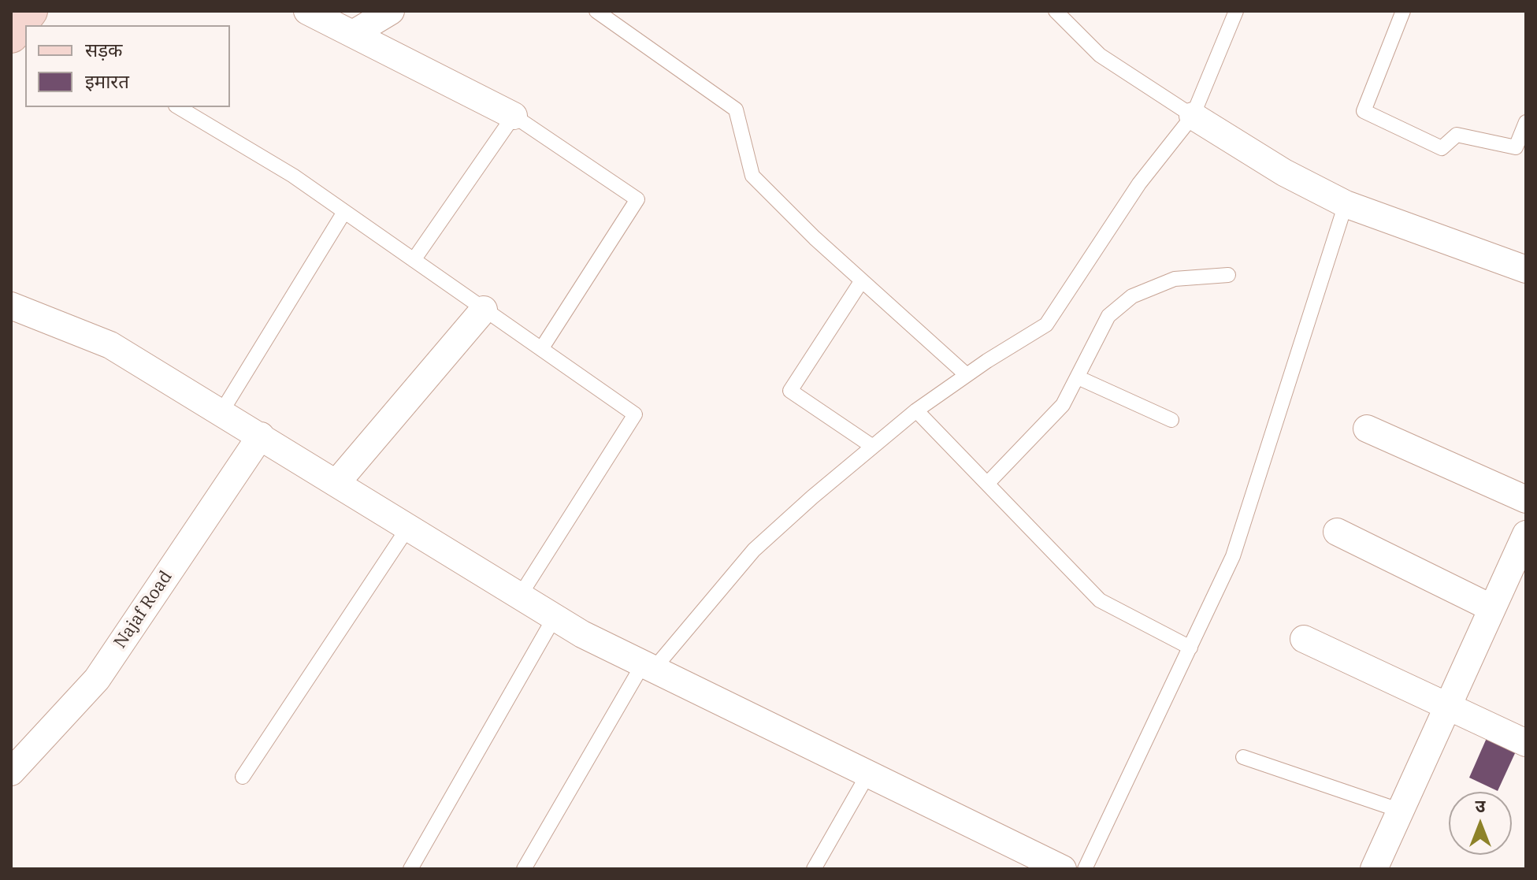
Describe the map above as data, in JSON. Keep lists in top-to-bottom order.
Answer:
{
  "streets": {
    "street": ["Najaf Road"]
  },
  "legend": ["सड़क", "इमारत"],
  "north": "top"
}
